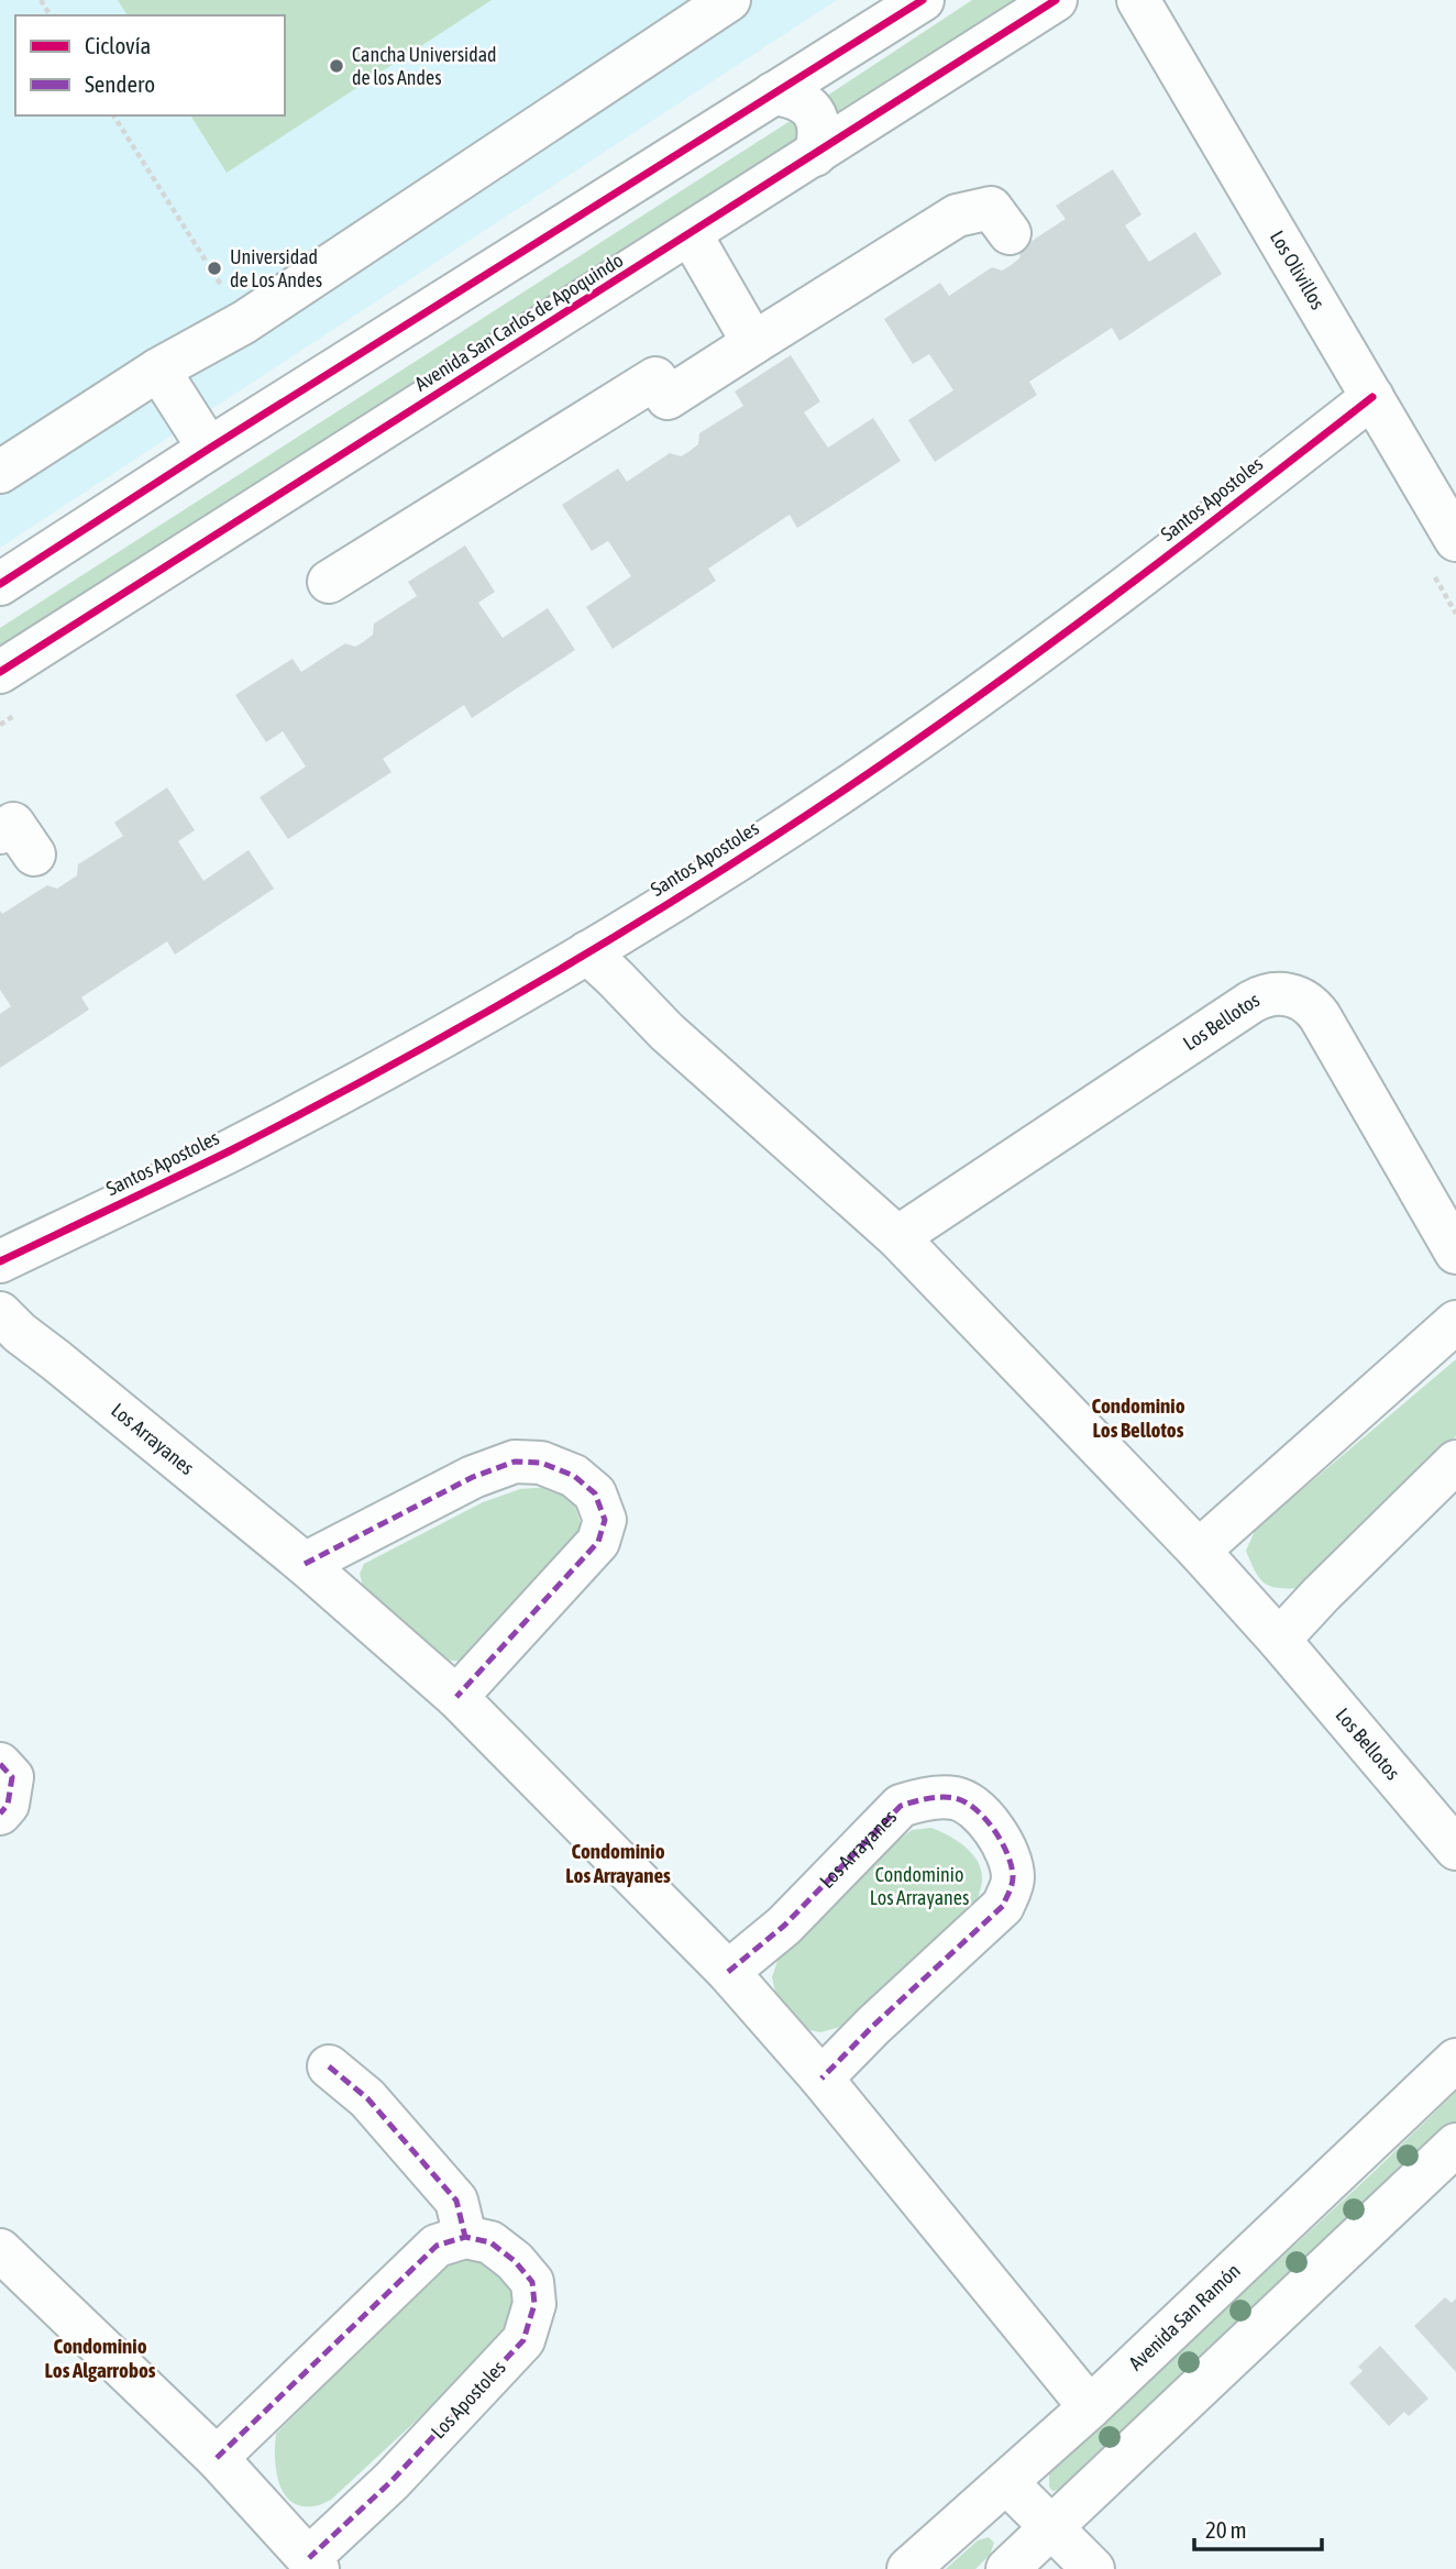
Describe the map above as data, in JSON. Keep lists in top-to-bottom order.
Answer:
{
  "streets": {
    "street": [
      "Los Olivillos",
      "Avenida San Carlos de Apoquindo",
      "Santos Apostoles",
      "Los Bellotos",
      "Los Arrayanes",
      "Avenida San Ramón",
      "Los Apostoles"
    ]
  },
  "crossings": [
    ["Los Olivillos", "Santos Apostoles"],
    ["Santos Apostoles", "Los Bellotos"],
    ["Los Arrayanes", "Avenida San Ramón"]
  ],
  "districts": ["Condominio Los Bellotos", "Condominio Los Arrayanes", "Condominio Los Algarrobos"],
  "parks": ["Condominio Los Arrayanes"],
  "places": ["Cancha Universidad de los Andes", "Universidad de Los Andes"],
  "legend": ["Ciclovía", "Sendero"],
  "scale_bar": "20 m"
}
